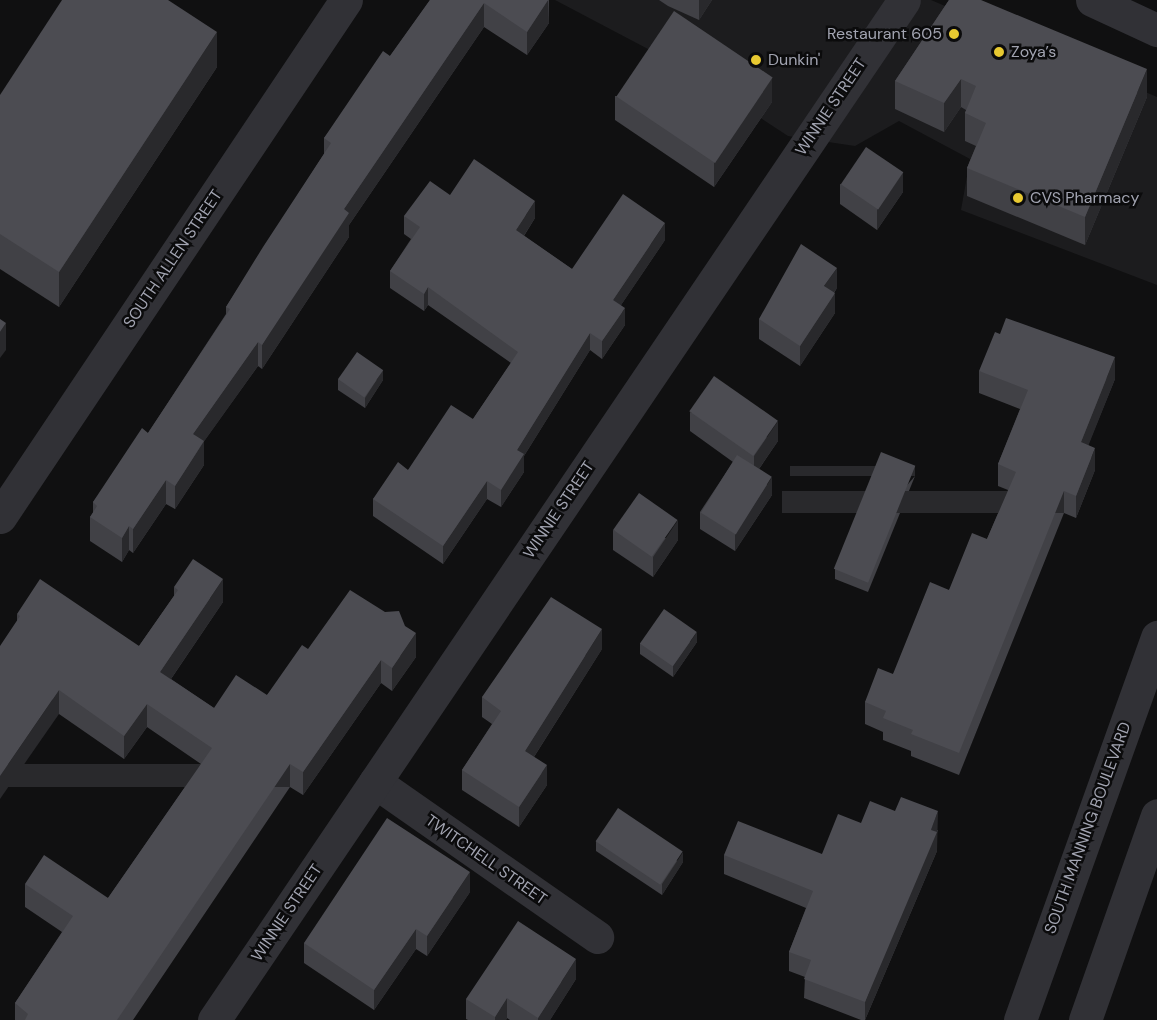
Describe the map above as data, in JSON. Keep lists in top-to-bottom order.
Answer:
{
  "streets": {
    "street": [
      "WINNIE STREET",
      "SOUTH ALLEN STREET",
      "SOUTH MANNING BOULEVARD",
      "TWITCHELL STREET"
    ]
  },
  "crossings": [
    ["WINNIE STREET", "TWITCHELL STREET"]
  ],
  "places": [
    "Restaurant 605",
    "Zoya’s",
    "Dunkin'",
    "CVS Pharmacy"
  ]
}
